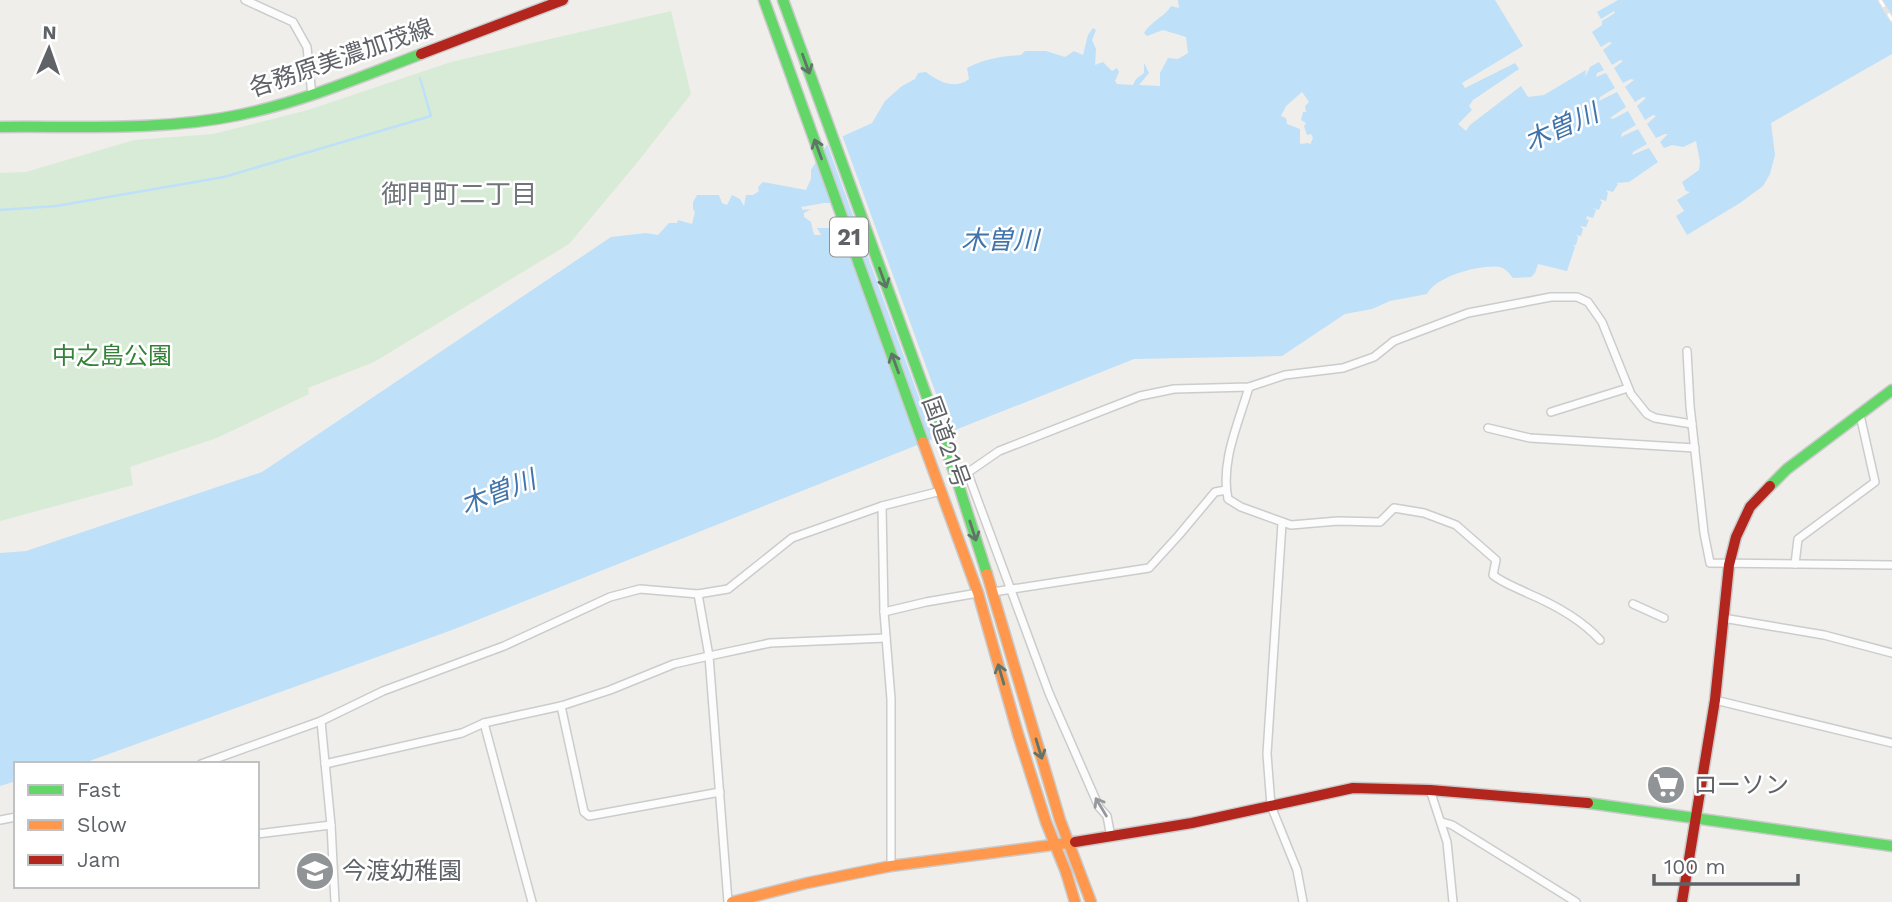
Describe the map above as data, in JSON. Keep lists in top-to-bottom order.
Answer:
{
  "streets": {
    "main road": ["各務原美濃加茂線", "21", "国道21号"]
  },
  "districts": ["御門町二丁目"],
  "water": ["木曽川"],
  "parks": ["中之島公園"],
  "places": {
    "supermarket": ["ローソン"],
    "school or university": ["今渡幼稚園"]
  },
  "legend": ["Fast", "Slow", "Jam"],
  "scale_bar": "100 m",
  "north": "top"
}
